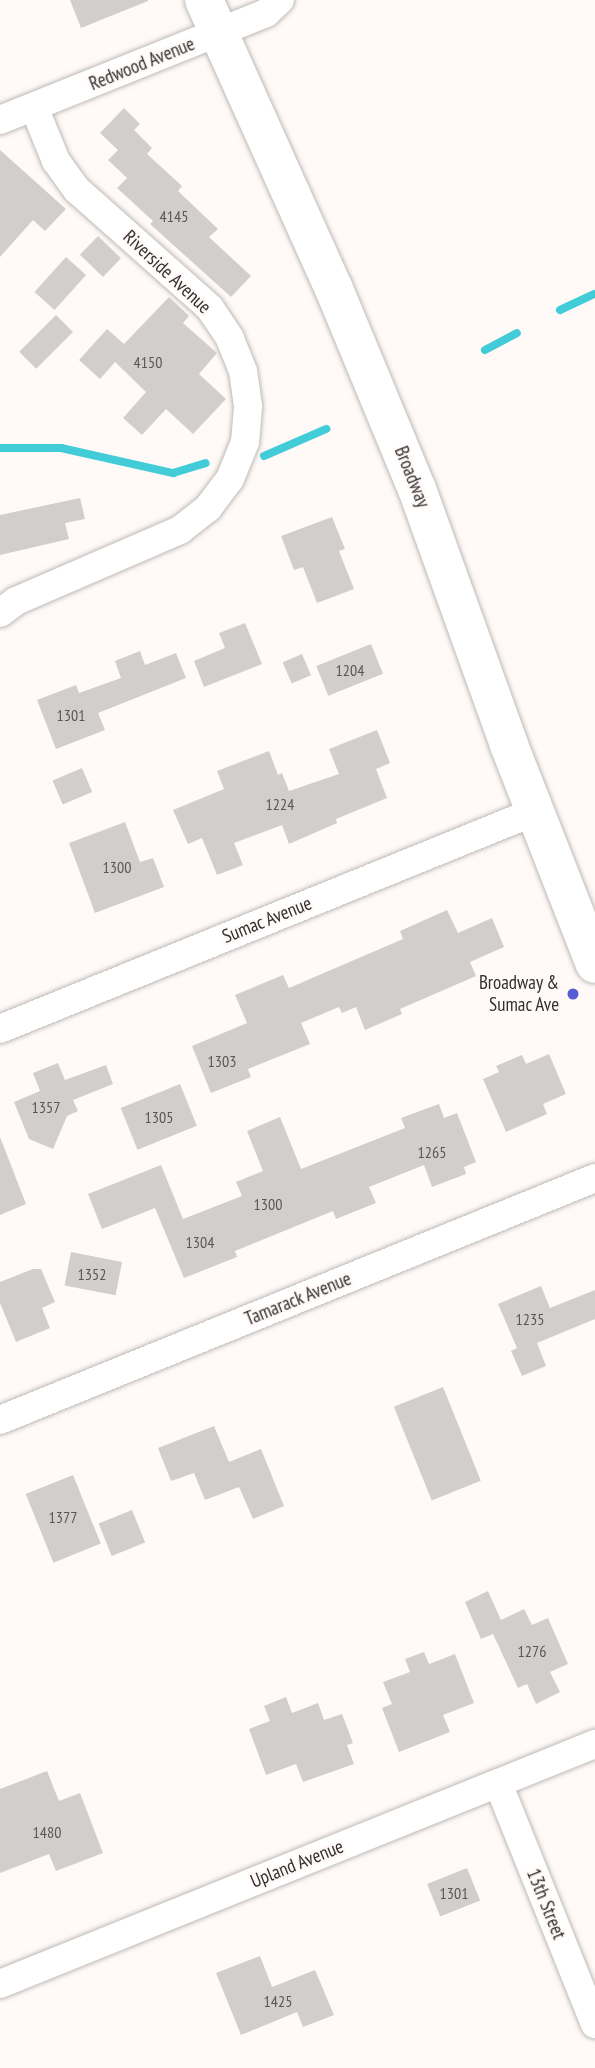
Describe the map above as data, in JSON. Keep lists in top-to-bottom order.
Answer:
{
  "streets": {
    "main road": ["Broadway"],
    "street": [
      "Redwood Avenue",
      "Riverside Avenue",
      "Sumac Avenue",
      "Tamarack Avenue",
      "Upland Avenue",
      "13th Street"
    ]
  },
  "crossings": [
    ["Redwood Avenue", "Riverside Avenue"],
    ["Redwood Avenue", "Broadway"],
    ["Broadway", "Sumac Avenue"],
    ["Upland Avenue", "13th Street"]
  ],
  "places": ["Broadway & Sumac Ave"],
  "house_numbers": [
    "4145",
    "4150",
    "1204",
    "1301",
    "1224",
    "1300",
    "1303",
    "1357",
    "1305",
    "1265",
    "1300",
    "1304",
    "1352",
    "1235",
    "1377",
    "1276",
    "1480",
    "1301",
    "1425"
  ]
}
